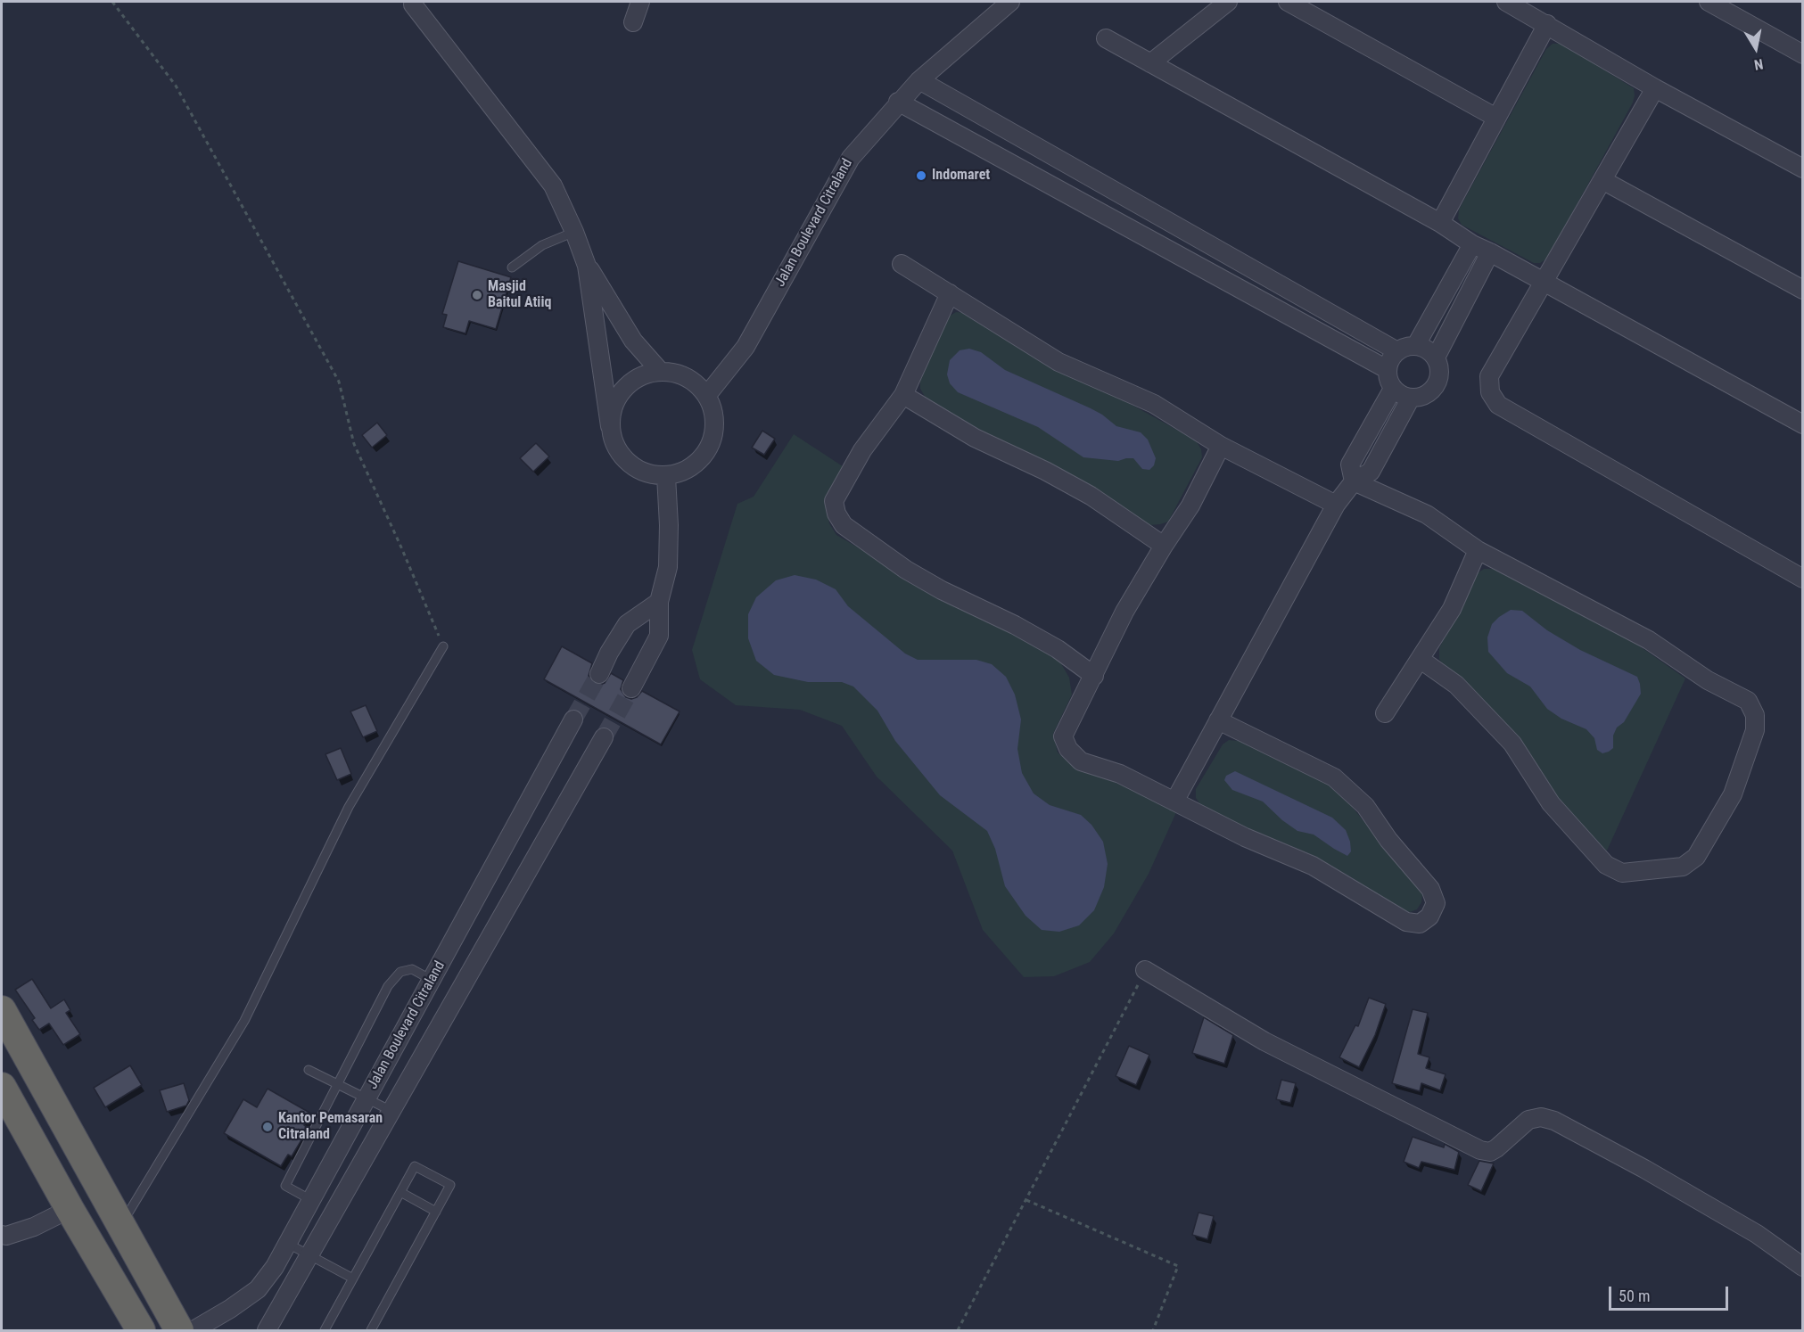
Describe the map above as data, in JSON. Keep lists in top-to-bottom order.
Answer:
{
  "streets": {
    "street": ["Jalan Boulevard Citraland"]
  },
  "places": ["Indomaret", "Masjid Baitul Atiiq", "Kantor Pemasaran Citraland"],
  "scale_bar": "50 m",
  "north": "bottom"
}
